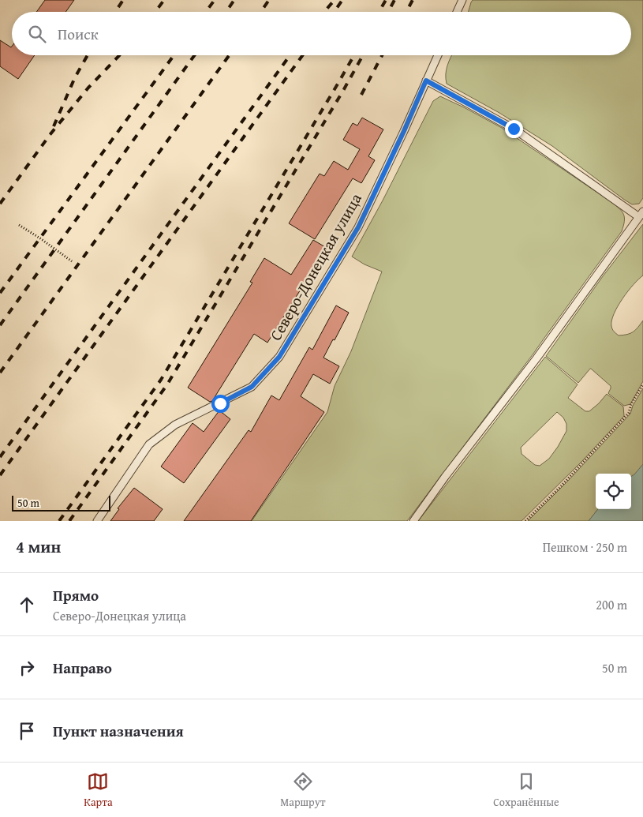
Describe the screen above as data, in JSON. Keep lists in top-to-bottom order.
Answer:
{
  "streets": {
    "lane": ["Северо-Донецкая улица"]
  },
  "scale_bar": "50 m",
  "page": {
    "search": "Поиск",
    "scale": "50 m",
    "heading": ["4 мин", "Пешком · 250 m"],
    "list": [
      ["Прямо", "Северо-Донецкая улица", "200 m"],
      ["Направо", "50 m"],
      "Пункт назначения"
    ],
    "nav": ["Карта", "Маршрут", "Сохранённые"]
  }
}
